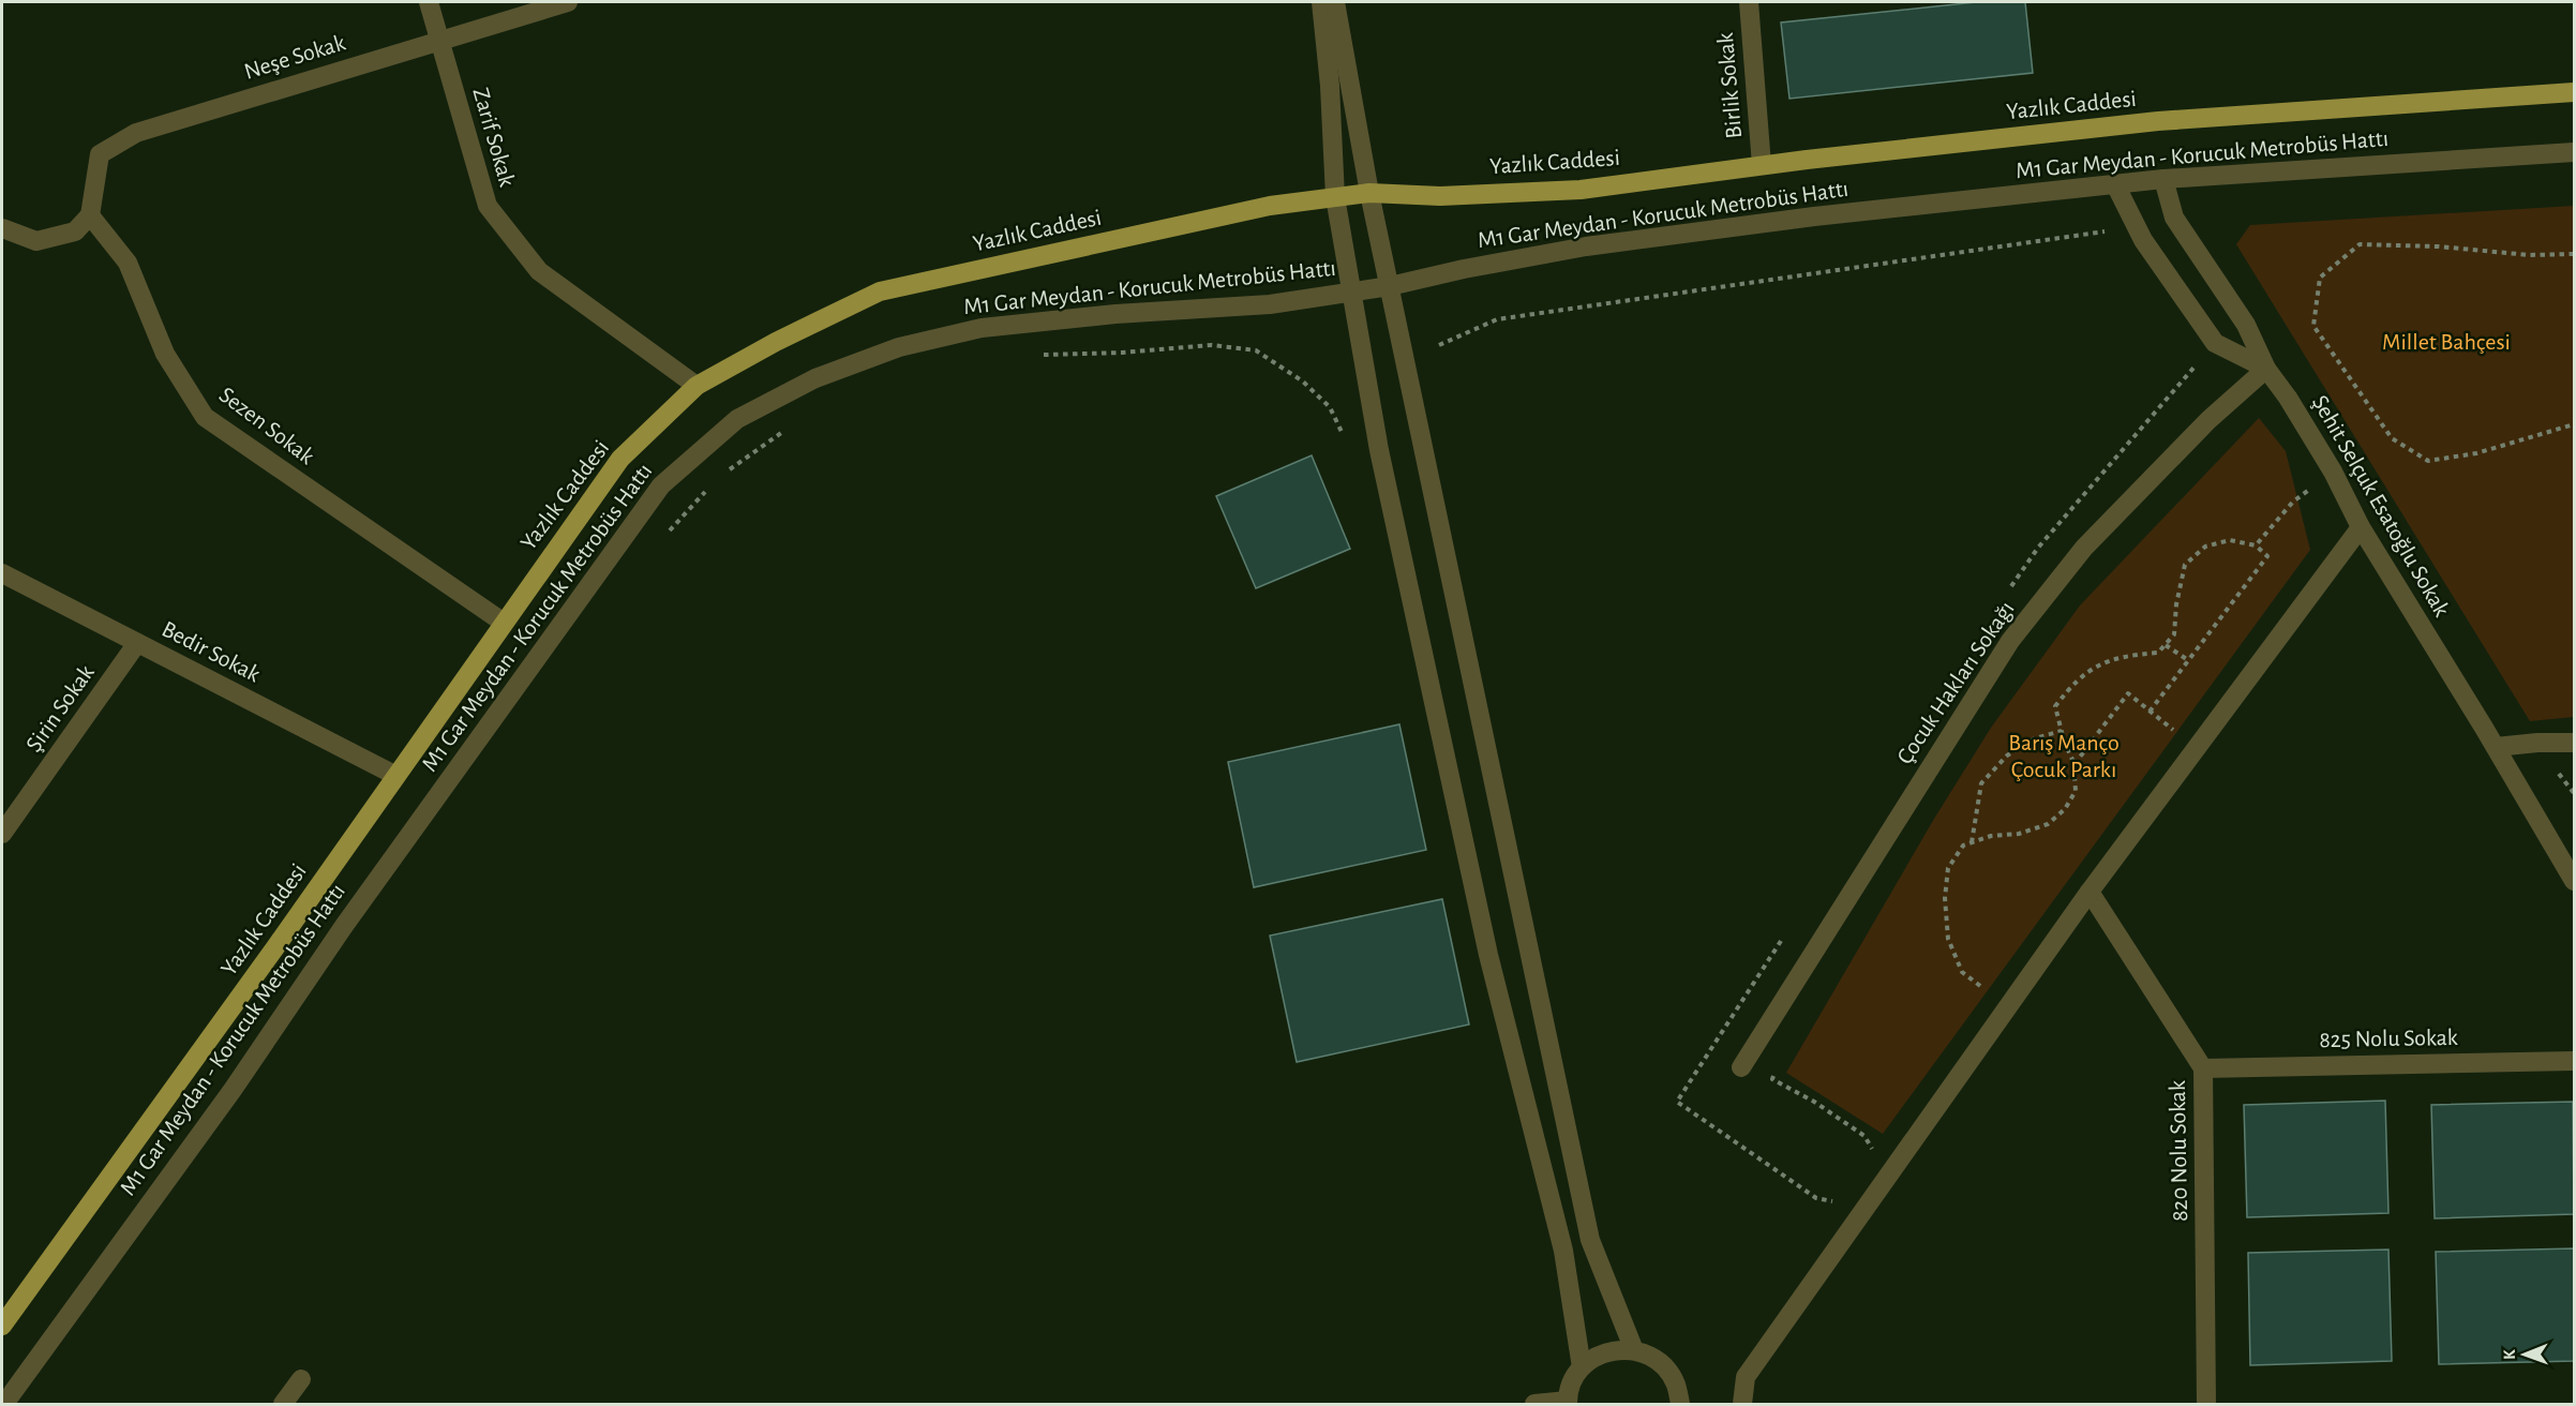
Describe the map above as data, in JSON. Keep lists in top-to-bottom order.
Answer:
{
  "streets": {
    "main road": ["Yazlık Caddesi"],
    "street": [
      "Neşe Sokak",
      "Birlik Sokak",
      "Zarif Sokak",
      "M1 Gar Meydan - Korucuk Metrobüs Hattı",
      "Sezen Sokak",
      "Şehit Selçuk Esatoğlu Sokak",
      "Bedir Sokak",
      "Çocuk Hakları Sokağı",
      "Şirin Sokak",
      "825 Nolu Sokak",
      "820 Nolu Sokak"
    ]
  },
  "crossings": [
    ["Neşe Sokak", "Zarif Sokak"],
    ["Neşe Sokak", "Sezen Sokak"],
    ["Birlik Sokak", "Yazlık Caddesi"],
    ["Yazlık Caddesi", "Zarif Sokak"],
    ["Yazlık Caddesi", "Sezen Sokak"],
    ["Yazlık Caddesi", "Bedir Sokak"],
    ["M1 Gar Meydan - Korucuk Metrobüs Hattı", "Şehit Selçuk Esatoğlu Sokak"],
    ["Şehit Selçuk Esatoğlu Sokak", "Çocuk Hakları Sokağı"],
    ["Bedir Sokak", "Şirin Sokak"],
    ["825 Nolu Sokak", "820 Nolu Sokak"]
  ],
  "parks": ["Millet Bahçesi", "Barış Manço Çocuk Parkı"],
  "north": "left"
}
